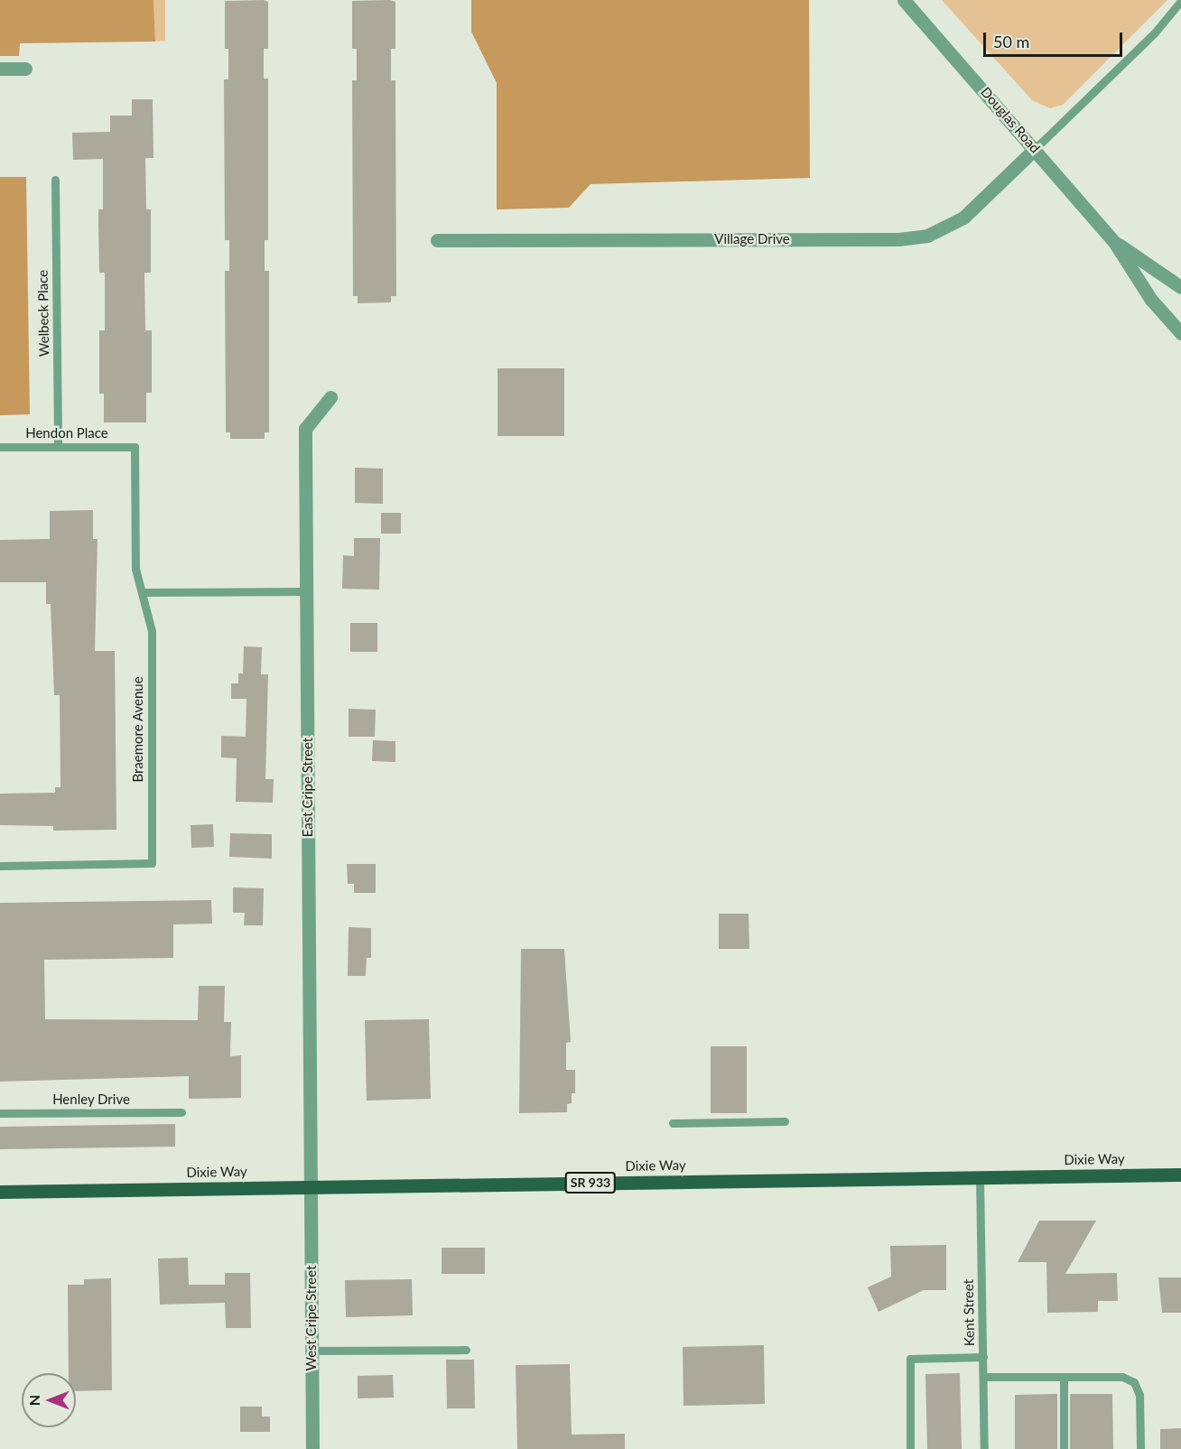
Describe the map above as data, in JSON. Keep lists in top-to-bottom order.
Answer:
{
  "streets": {
    "main road": ["Dixie Way", "SR 933"],
    "street": [
      "Douglas Road",
      "Village Drive",
      "East Cripe Street",
      "West Cripe Street"
    ],
    "lane": [
      "Welbeck Place",
      "Hendon Place",
      "Braemore Avenue",
      "Henley Drive",
      "Kent Street"
    ]
  },
  "crossings": [
    ["Douglas Road", "Village Drive"],
    ["Welbeck Place", "Hendon Place"],
    ["Hendon Place", "Braemore Avenue"],
    ["East Cripe Street", "Dixie Way"],
    ["East Cripe Street", "West Cripe Street"],
    ["Dixie Way", "Kent Street"],
    ["Dixie Way", "West Cripe Street"]
  ],
  "scale_bar": "50 m",
  "north": "left"
}
